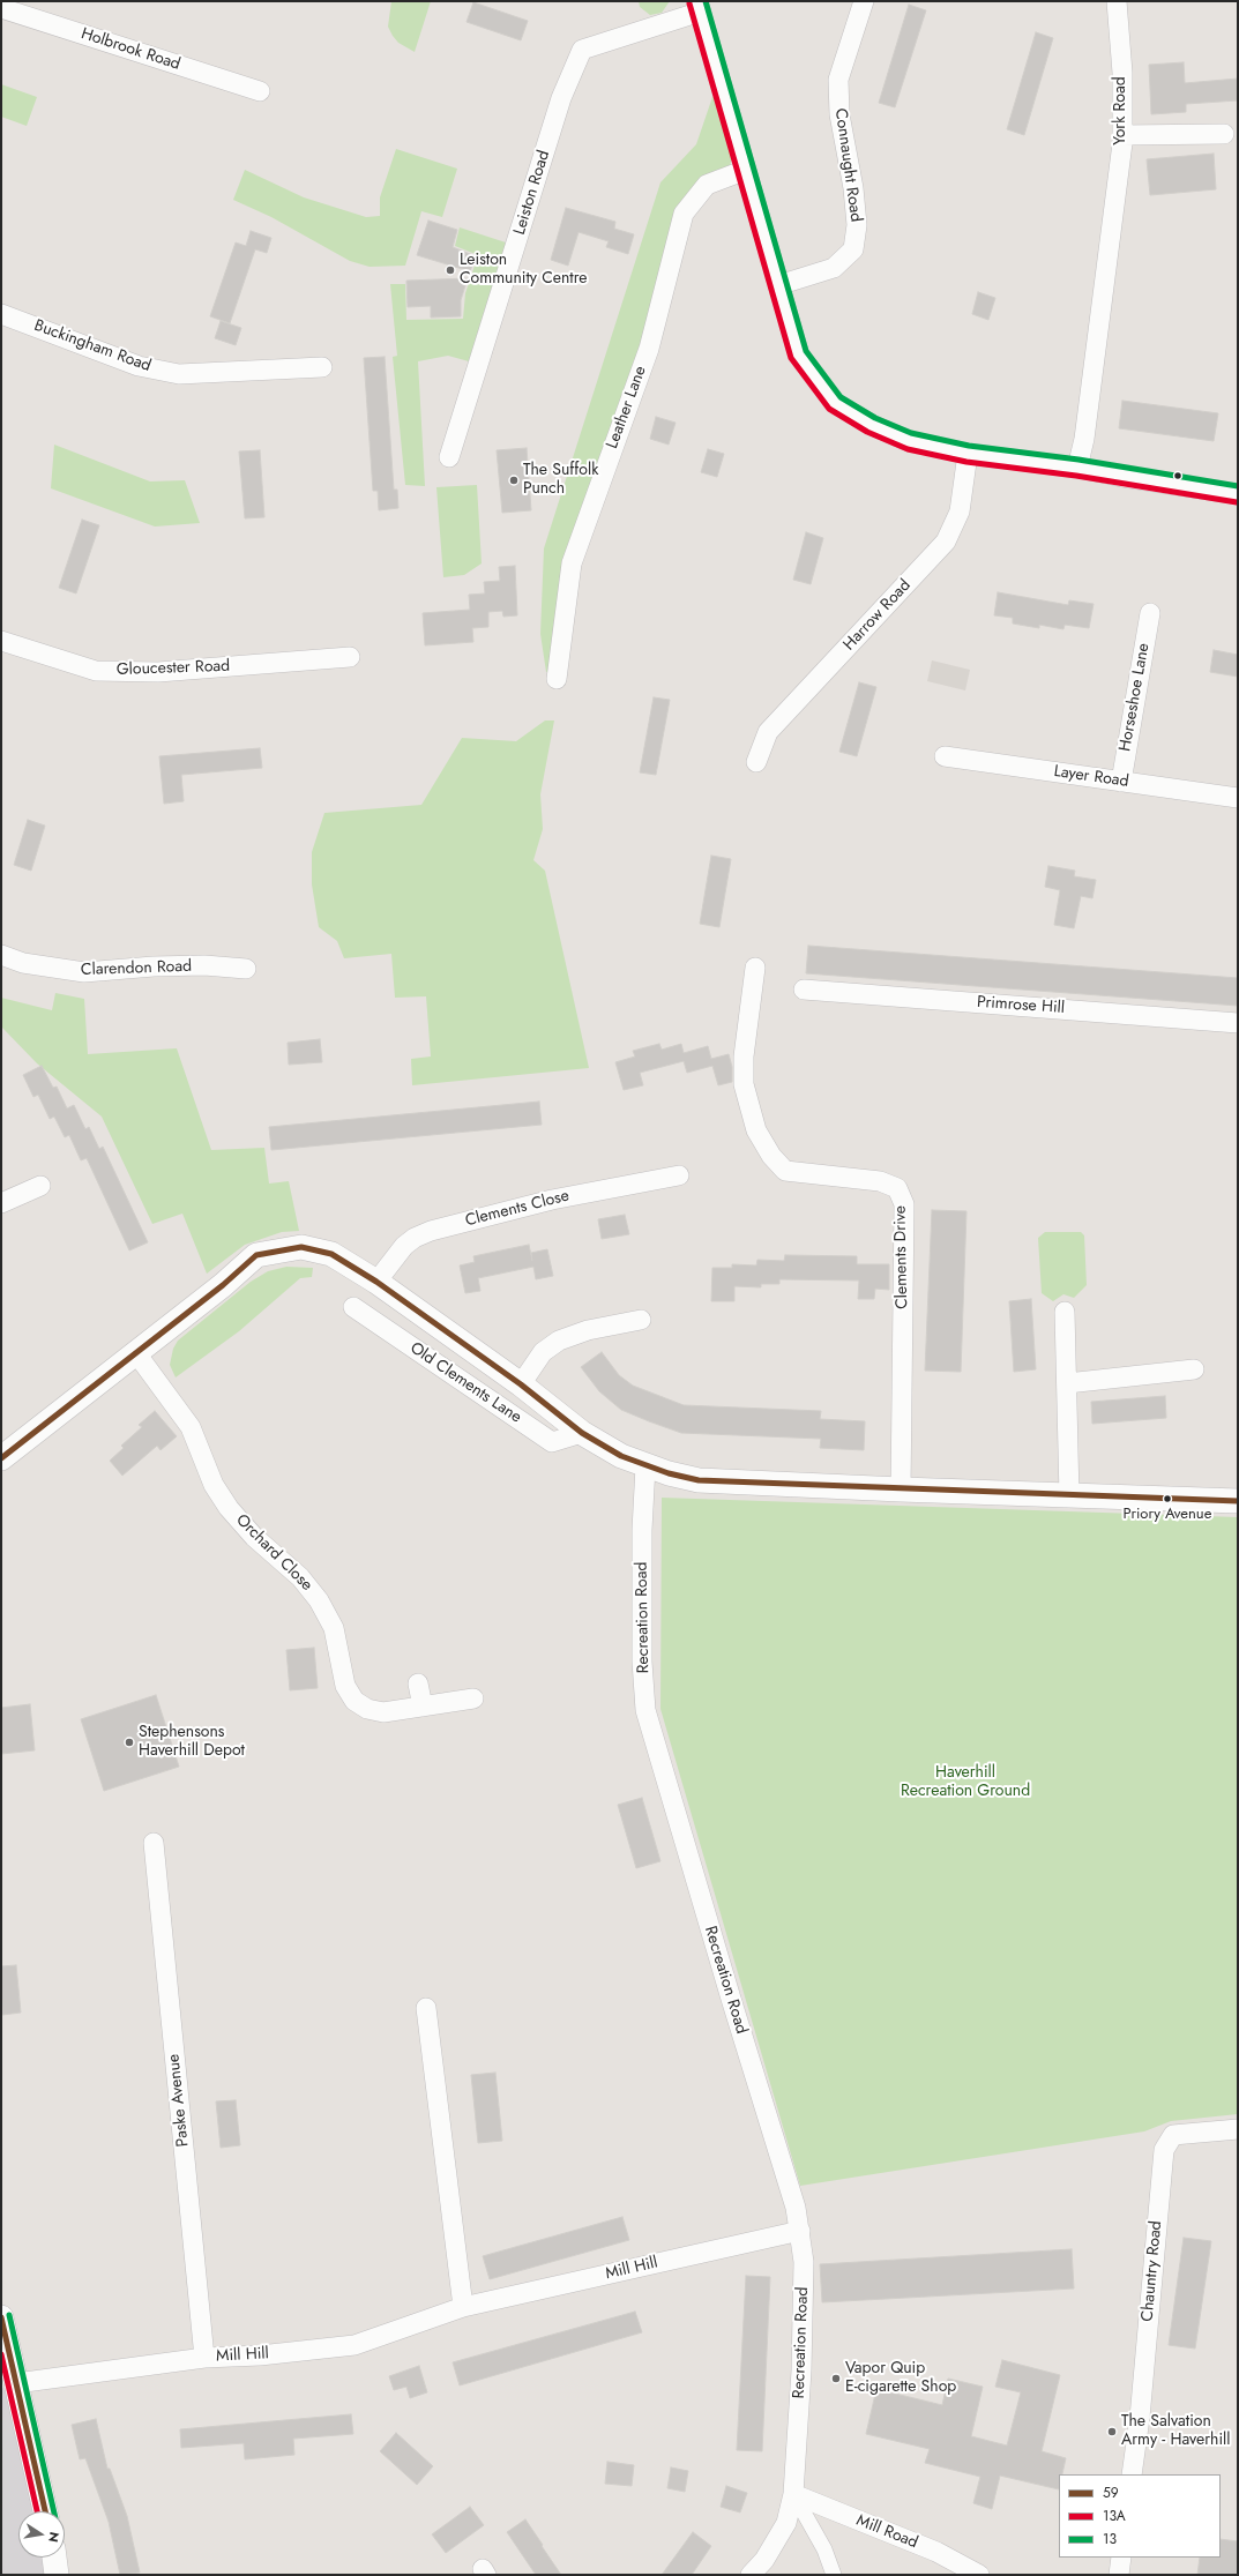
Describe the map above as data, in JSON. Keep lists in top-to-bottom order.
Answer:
{
  "streets": {
    "street": [
      "Holbrook Road",
      "York Road",
      "Connaught Road",
      "Leiston Road",
      "Buckingham Road",
      "Leather Lane",
      "Harrow Road",
      "Gloucester Road",
      "Horseshoe Lane",
      "Layer Road",
      "Clarendon Road",
      "Primrose Hill",
      "Clements Close",
      "Clements Drive",
      "Old Clements Lane",
      "Orchard Close",
      "Recreation Road",
      "Paske Avenue",
      "Mill Hill",
      "Chauntry Road",
      "Mill Road"
    ]
  },
  "crossings": [
    ["Horseshoe Lane", "Layer Road"],
    ["Recreation Road", "Mill Hill"],
    ["Recreation Road", "Mill Road"],
    ["Paske Avenue", "Mill Hill"]
  ],
  "parks": ["Haverhill Recreation Ground"],
  "places": [
    "Leiston Community Centre",
    "The Suffolk Punch",
    "Priory Avenue",
    "Stephensons Haverhill Depot",
    "Vapor Quip E-cigarette Shop",
    "The Salvation Army - Haverhill"
  ],
  "lines": ["transit line 13", "transit line 13A", "transit line 59"],
  "legend": ["59", "13A", "13"],
  "north": "right"
}
